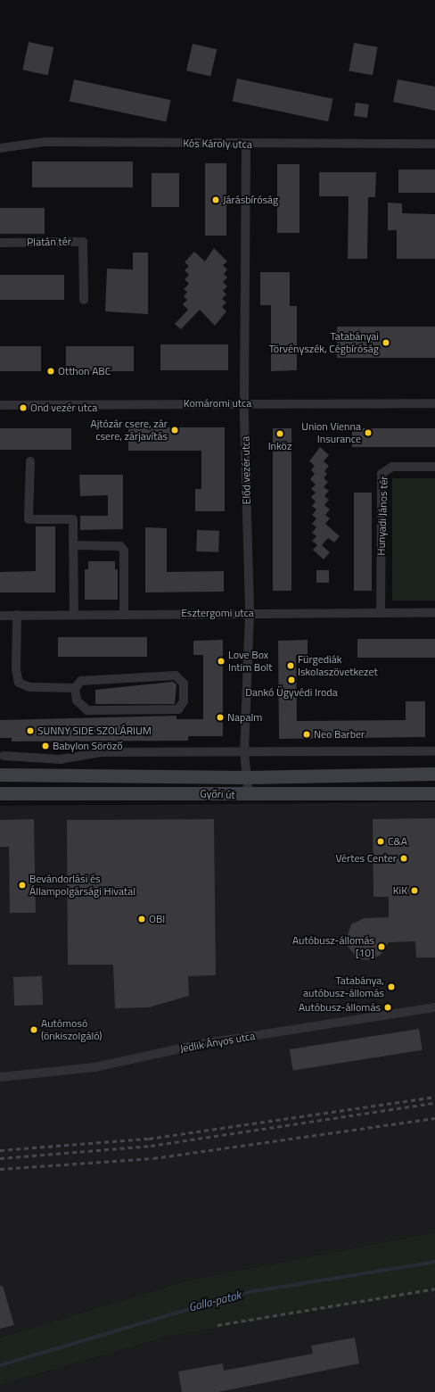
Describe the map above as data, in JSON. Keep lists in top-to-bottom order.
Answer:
{
  "streets": {
    "main road": ["Győri út"],
    "street": [
      "Kós Károly utca",
      "Platán tér",
      "Komáromi utca",
      "Előd vezér utca",
      "Hunyadi János tér",
      "Esztergomi utca",
      "Jedlik Ányos utca"
    ]
  },
  "crossings": [
    ["Kós Károly utca", "Előd vezér utca"],
    ["Komáromi utca", "Előd vezér utca"],
    ["Előd vezér utca", "Esztergomi utca"],
    ["Előd vezér utca", "Győri út"],
    ["Hunyadi János tér", "Esztergomi utca"]
  ],
  "water": ["Galla-patak"],
  "places": [
    "Járásbíróság",
    "Tatabányai Törvényszék, Cégbíróság",
    "Otthon ABC",
    "Ond vezér utca",
    "Ajtózár csere, zár csere, zárjavítás",
    "Union Vienna Insurance",
    "Inköz",
    "Love Box Intim Bolt",
    "Fürgediák Iskolaszövetkezet",
    "Dankó Ügyvédi Iroda",
    "Napalm",
    "SUNNY SIDE SZOLÁRIUM",
    "Neo Barber",
    "Babylon Söröző",
    "C&A",
    "Vértes Center",
    "Bevándorlási és Állampolgársági Hivatal",
    "KiK",
    "OBI",
    "Autóbusz-állomás [10]",
    "Tatabánya, autóbusz-állomás",
    "Autóbusz-állomás",
    "Autómosó (önkiszolgáló)"
  ]
}
